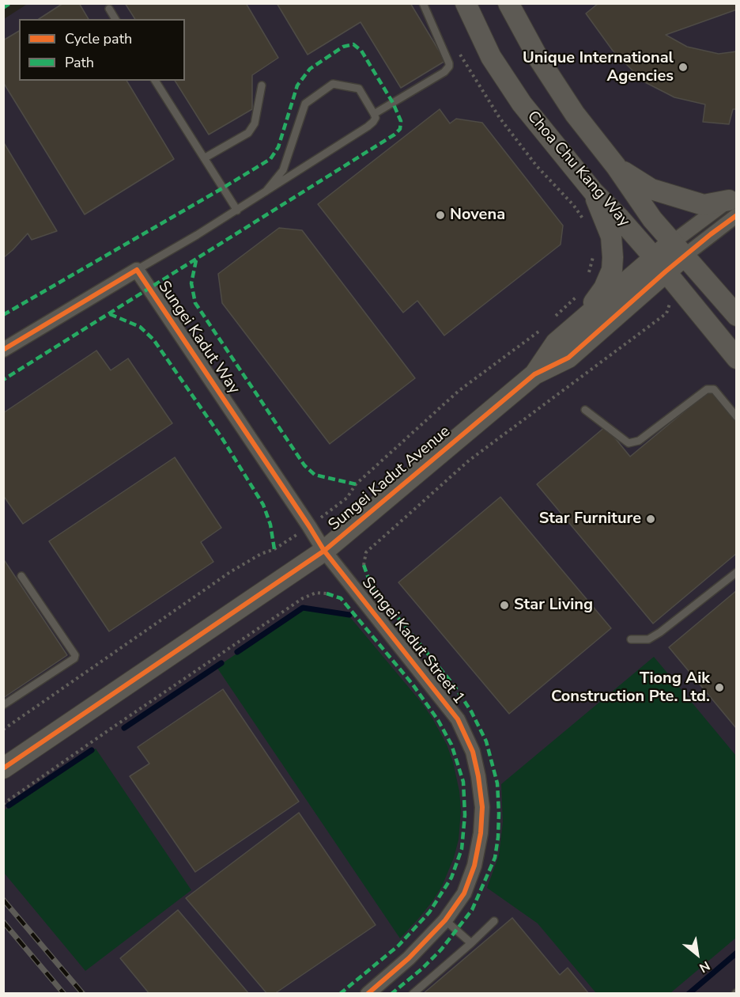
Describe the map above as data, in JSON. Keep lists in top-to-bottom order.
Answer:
{
  "streets": {
    "main road": ["Choa Chu Kang Way", "Sungei Kadut Avenue"],
    "street": ["Sungei Kadut Way", "Sungei Kadut Street 1"]
  },
  "crossings": [
    ["Choa Chu Kang Way", "Sungei Kadut Avenue"],
    ["Sungei Kadut Way", "Sungei Kadut Avenue"],
    ["Sungei Kadut Way", "Sungei Kadut Street 1"],
    ["Sungei Kadut Avenue", "Sungei Kadut Street 1"]
  ],
  "places": [
    "Unique International Agencies",
    "Novena",
    "Star Furniture",
    "Star Living",
    "Tiong Aik Construction Pte. Ltd."
  ],
  "legend": ["Cycle path", "Path"],
  "north": "bottom right"
}
